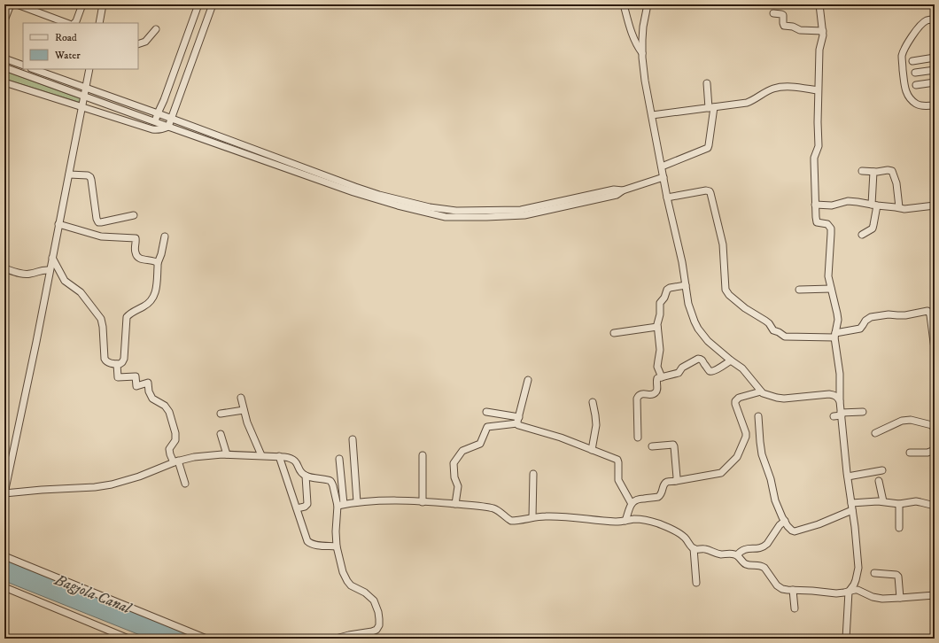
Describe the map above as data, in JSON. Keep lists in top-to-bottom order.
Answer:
{
  "water": ["Bagjola Canal"],
  "legend": ["Road", "Water"]
}
